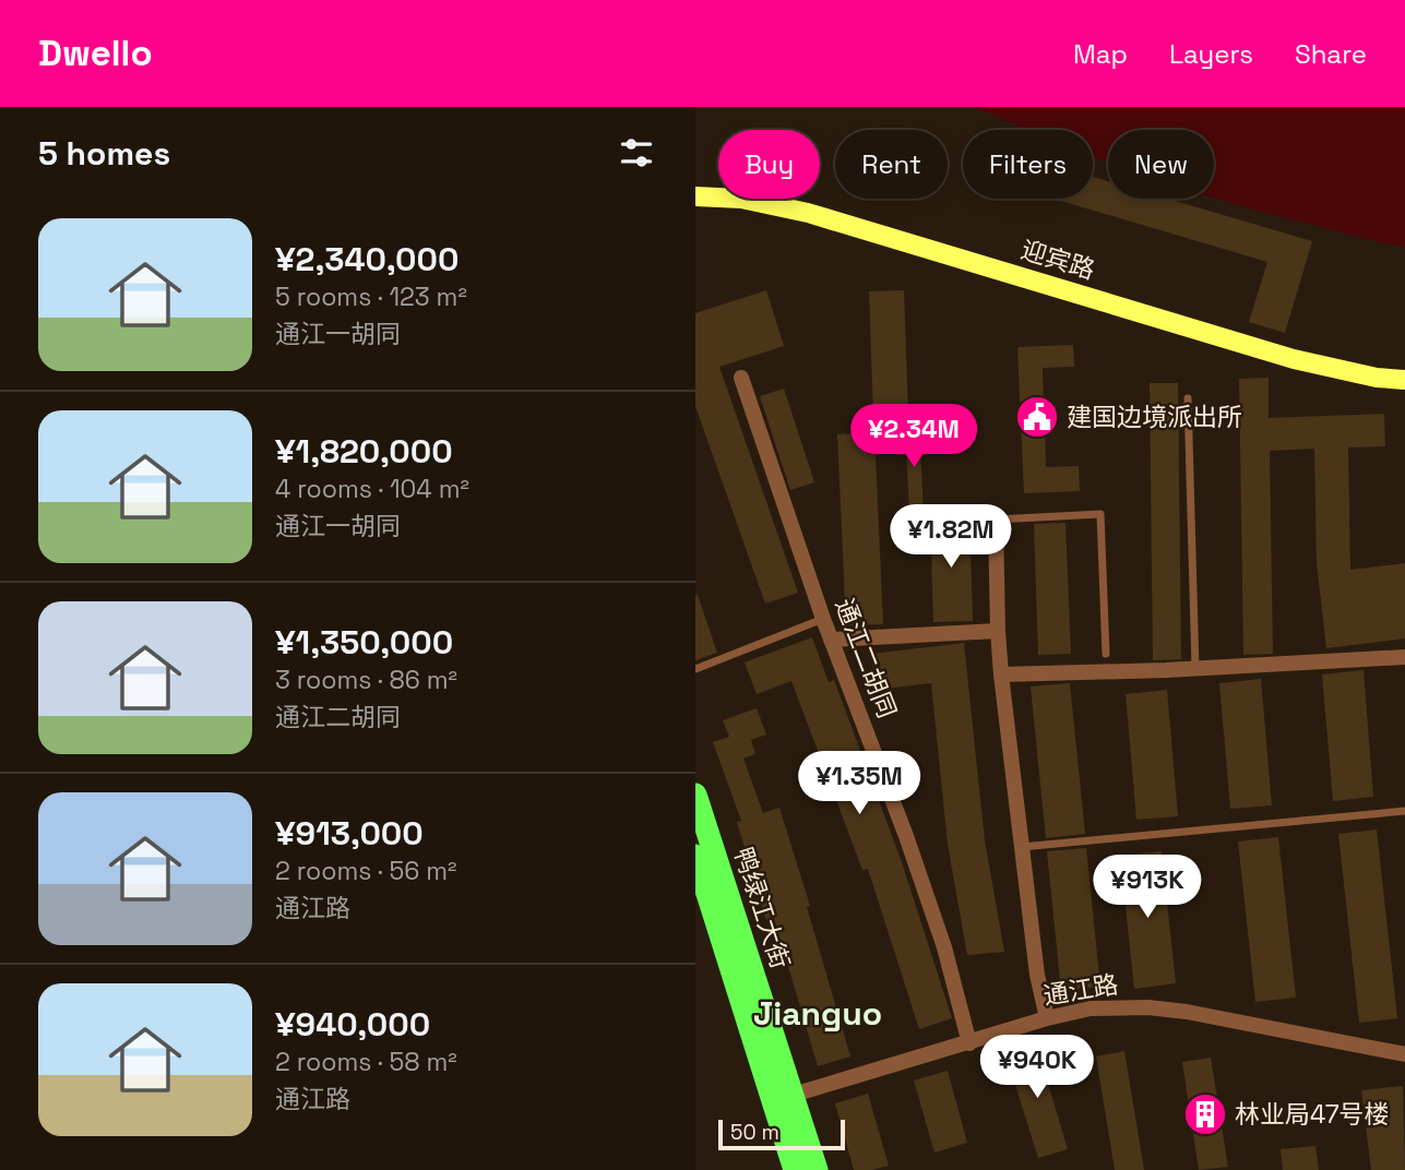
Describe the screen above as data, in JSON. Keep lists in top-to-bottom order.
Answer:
{
  "streets": {
    "highway": ["鸭绿江大街"],
    "main road": ["迎宾路"],
    "street": ["通江二胡同", "通江路"]
  },
  "crossings": [
    ["通江二胡同", "通江路"],
    ["鸭绿江大街", "通江路"]
  ],
  "districts": ["Jianguo"],
  "places": {
    "public building": ["建国边境派出所"],
    "building": ["林业局47号楼"]
  },
  "scale_bar": "50 m",
  "page": {
    "header": "Dwello",
    "nav": ["Map", "Layers", "Share"],
    "heading": "5 homes",
    "chip": [
      "Buy",
      "Rent",
      "Filters",
      "New"
    ],
    "list": [
      {
        "name": "¥2,340,000",
        "note": "5 rooms · 123 m² · 通江一胡同"
      },
      {
        "name": "¥1,820,000",
        "note": "4 rooms · 104 m² · 通江一胡同"
      },
      {
        "name": "¥1,350,000",
        "note": "3 rooms · 86 m² · 通江二胡同"
      },
      {
        "name": "¥913,000",
        "note": "2 rooms · 56 m² · 通江路"
      },
      {
        "name": "¥940,000",
        "note": "2 rooms · 58 m² · 通江路"
      }
    ],
    "price": [
      "¥2.34M",
      "¥1.82M",
      "¥1.35M",
      "¥913K",
      "¥940K"
    ],
    "scale": "50 m"
  }
}
